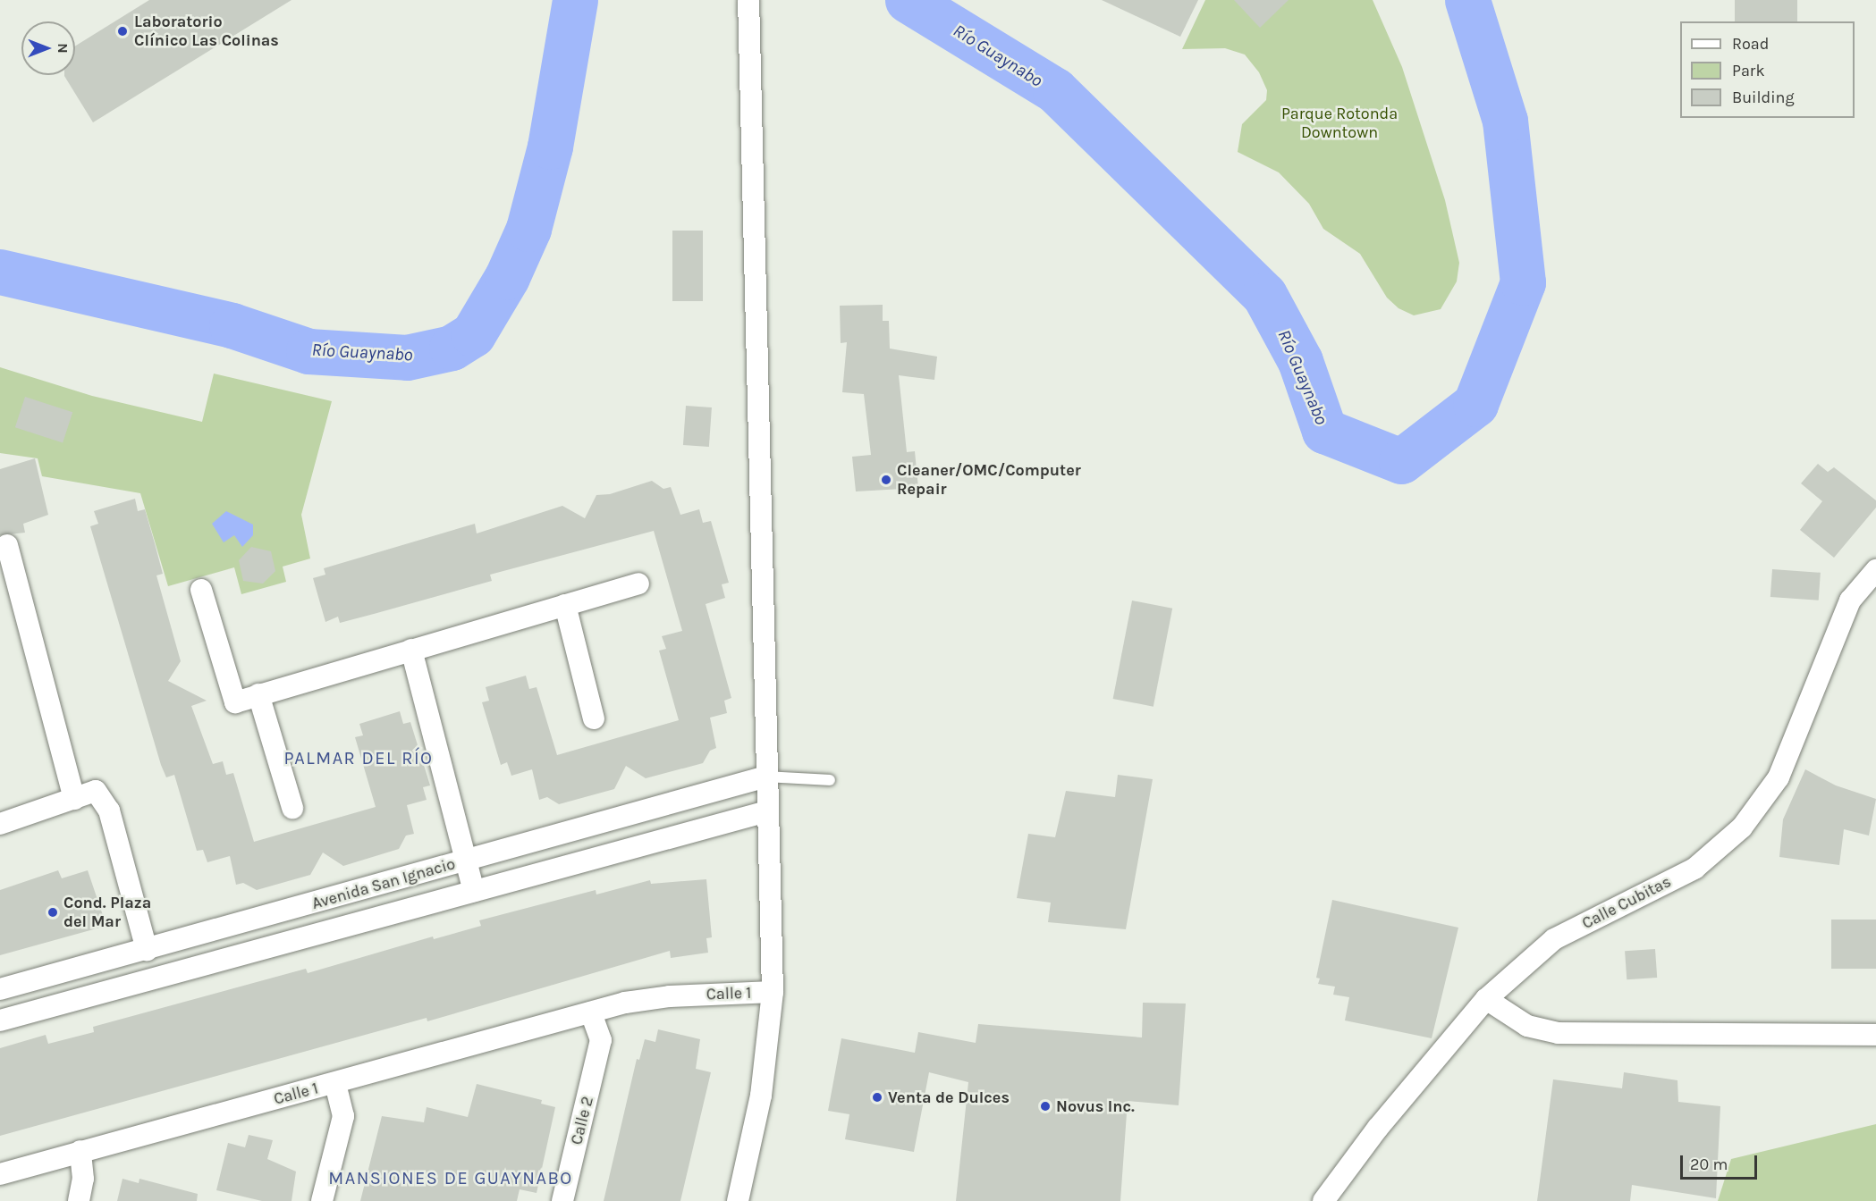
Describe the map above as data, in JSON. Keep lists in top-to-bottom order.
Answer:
{
  "streets": {
    "street": [
      "Avenida San Ignacio",
      "Calle Cubitas",
      "Calle 1",
      "Calle 2"
    ]
  },
  "crossings": [
    ["Calle 1", "Calle 2"]
  ],
  "districts": ["PALMAR DEL RÍO", "MANSIONES DE GUAYNABO"],
  "water": ["Río Guaynabo"],
  "parks": ["Parque Rotonda Downtown"],
  "places": [
    "Laboratorio Clínico Las Colinas",
    "Cleaner/OMC/Computer Repair",
    "Cond. Plaza del Mar",
    "Venta de Dulces",
    "Novus Inc."
  ],
  "legend": ["Road", "Park", "Building"],
  "scale_bar": "20 m",
  "north": "right"
}
